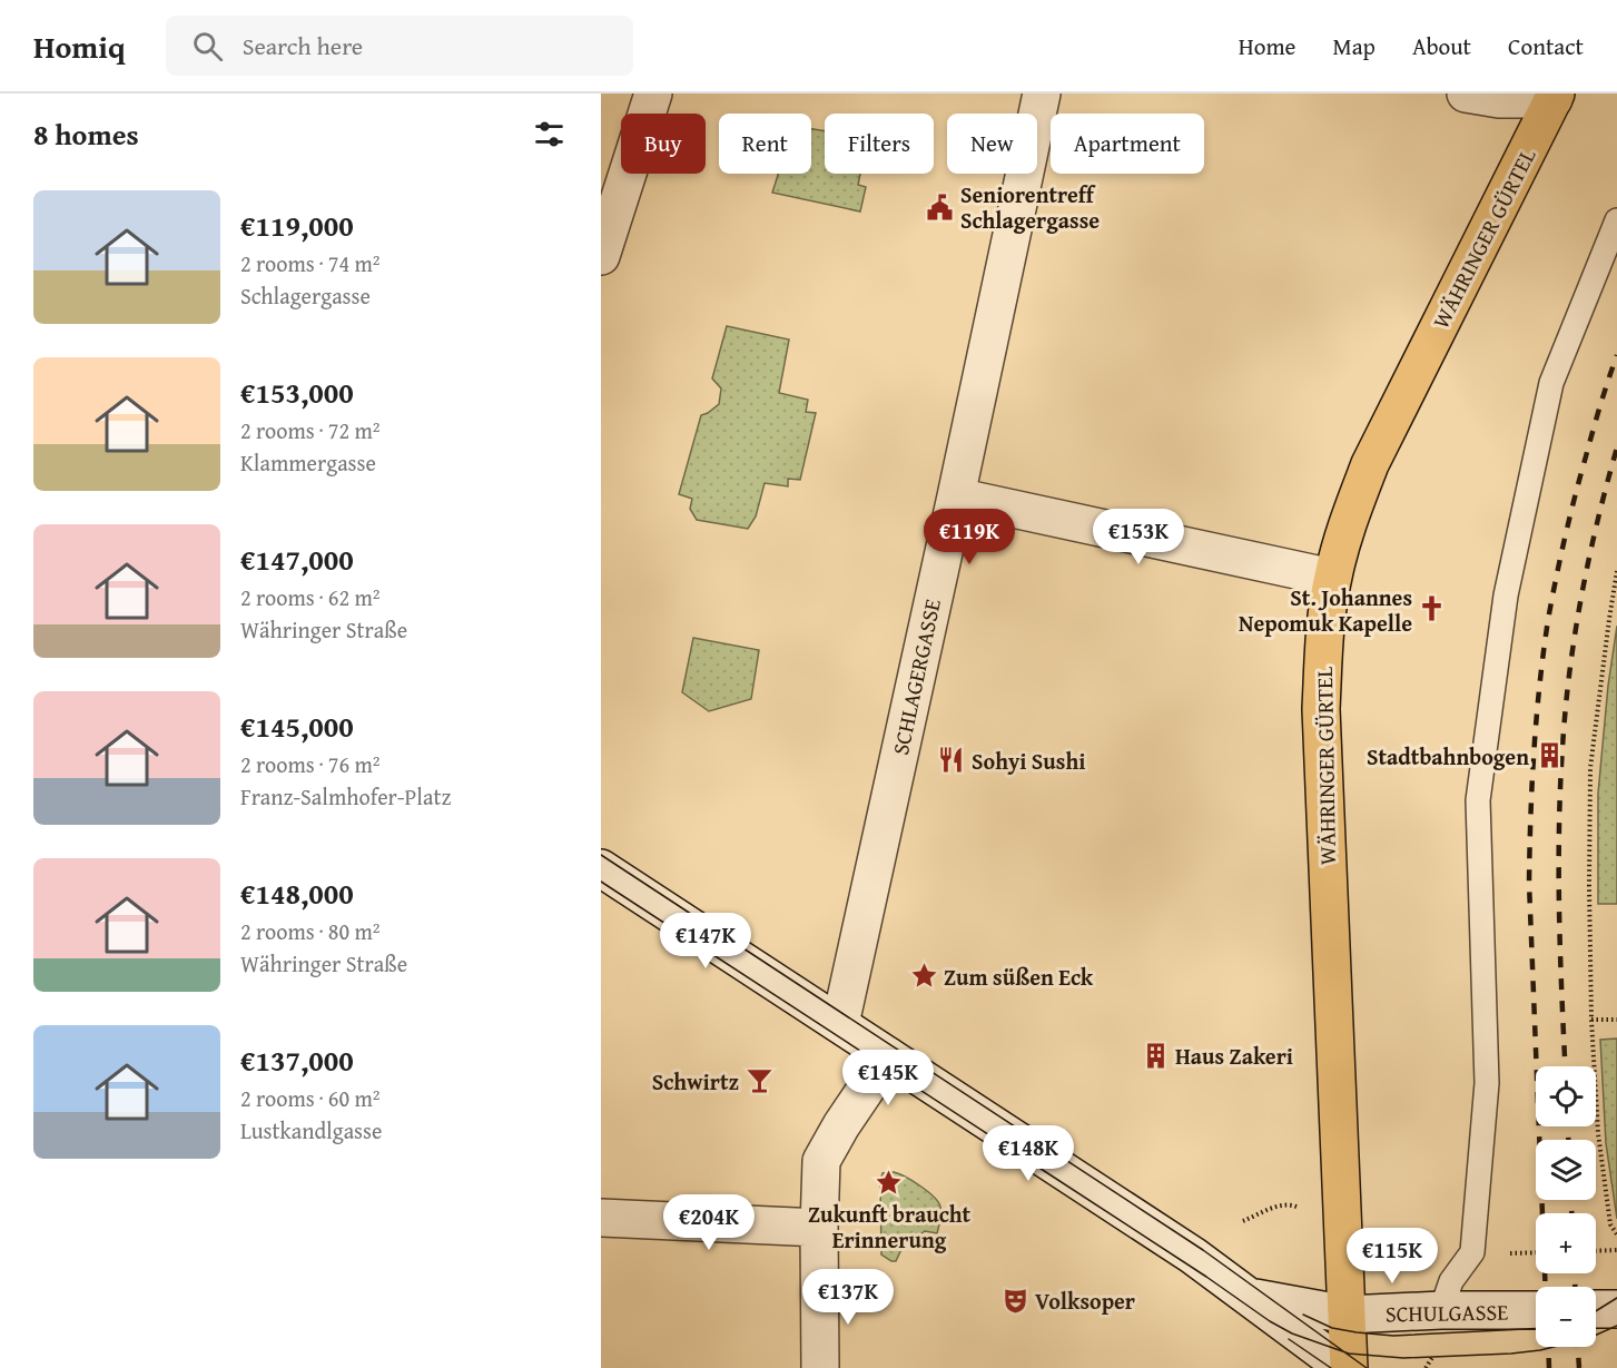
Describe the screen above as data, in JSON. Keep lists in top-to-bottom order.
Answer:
{
  "streets": {
    "main road": ["WÄHRINGER GÜRTEL"],
    "street": ["SCHLAGERGASSE", "SCHULGASSE"]
  },
  "crossings": [
    ["WÄHRINGER GÜRTEL", "SCHULGASSE"]
  ],
  "places": {
    "public building": ["Seniorentreff Schlagergasse"],
    "church": ["St. Johannes Nepomuk Kapelle"],
    "building": ["Stadtbahnbogen", "Haus Zakeri"],
    "restaurant": ["Sohyi Sushi"],
    "place": ["Zum süßen Eck", "Zukunft braucht Erinnerung"],
    "bar": ["Schwirtz"],
    "theatre": ["Volksoper"]
  },
  "page": {
    "header": "Homiq",
    "search": "Search here",
    "nav": [
      "Home",
      "Map",
      "About",
      "Contact"
    ],
    "heading": "8 homes",
    "chip": [
      "Buy",
      "Rent",
      "Filters",
      "New",
      "Apartment"
    ],
    "list": [
      {
        "name": "€119,000",
        "note": "2 rooms · 74 m² · Schlagergasse"
      },
      {
        "name": "€153,000",
        "note": "2 rooms · 72 m² · Klammergasse"
      },
      {
        "name": "€147,000",
        "note": "2 rooms · 62 m² · Währinger Straße"
      },
      {
        "name": "€145,000",
        "note": "2 rooms · 76 m² · Franz-Salmhofer-Platz"
      },
      {
        "name": "€148,000",
        "note": "2 rooms · 80 m² · Währinger Straße"
      },
      {
        "name": "€137,000",
        "note": "2 rooms · 60 m² · Lustkandlgasse"
      }
    ],
    "price": [
      "€119K",
      "€153K",
      "€147K",
      "€145K",
      "€148K",
      "€204K",
      "€115K",
      "€137K"
    ],
    "map_buttons": ["+", "−"]
  }
}
